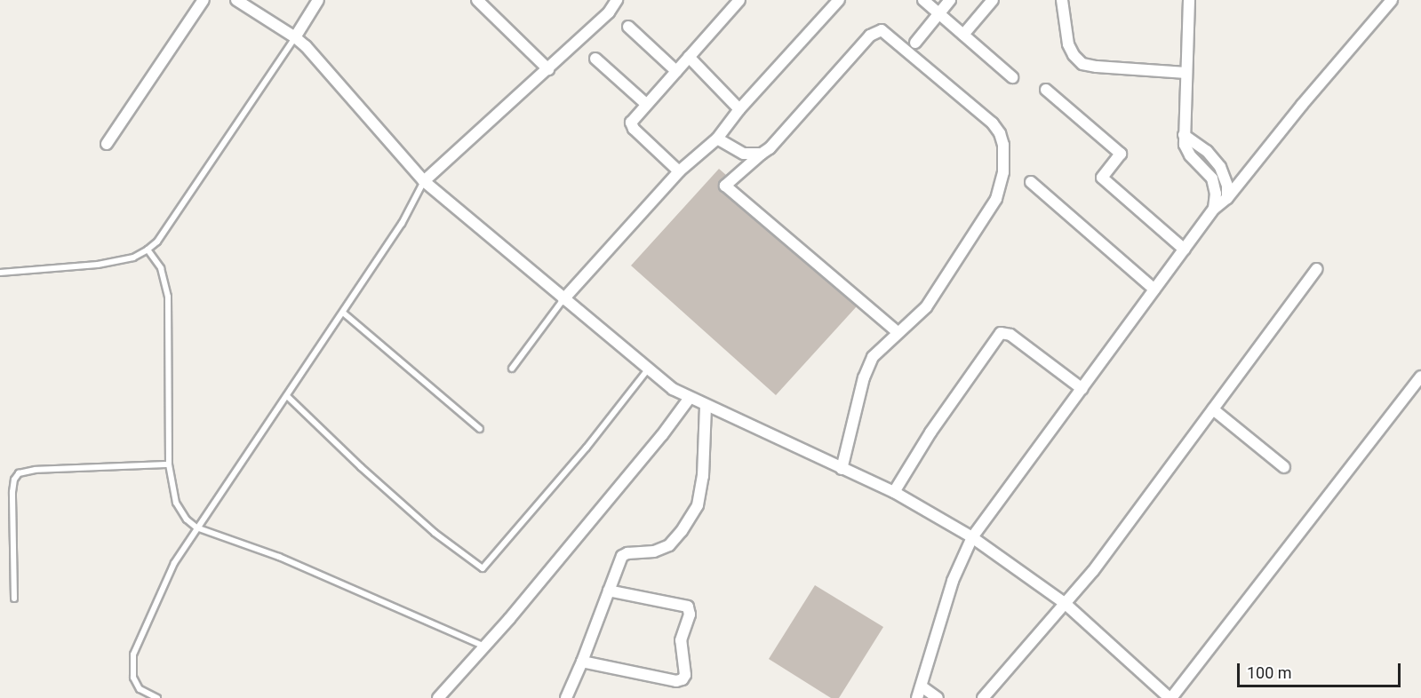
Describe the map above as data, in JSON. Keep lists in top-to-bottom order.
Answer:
{
  "scale_bar": "100 m"
}
